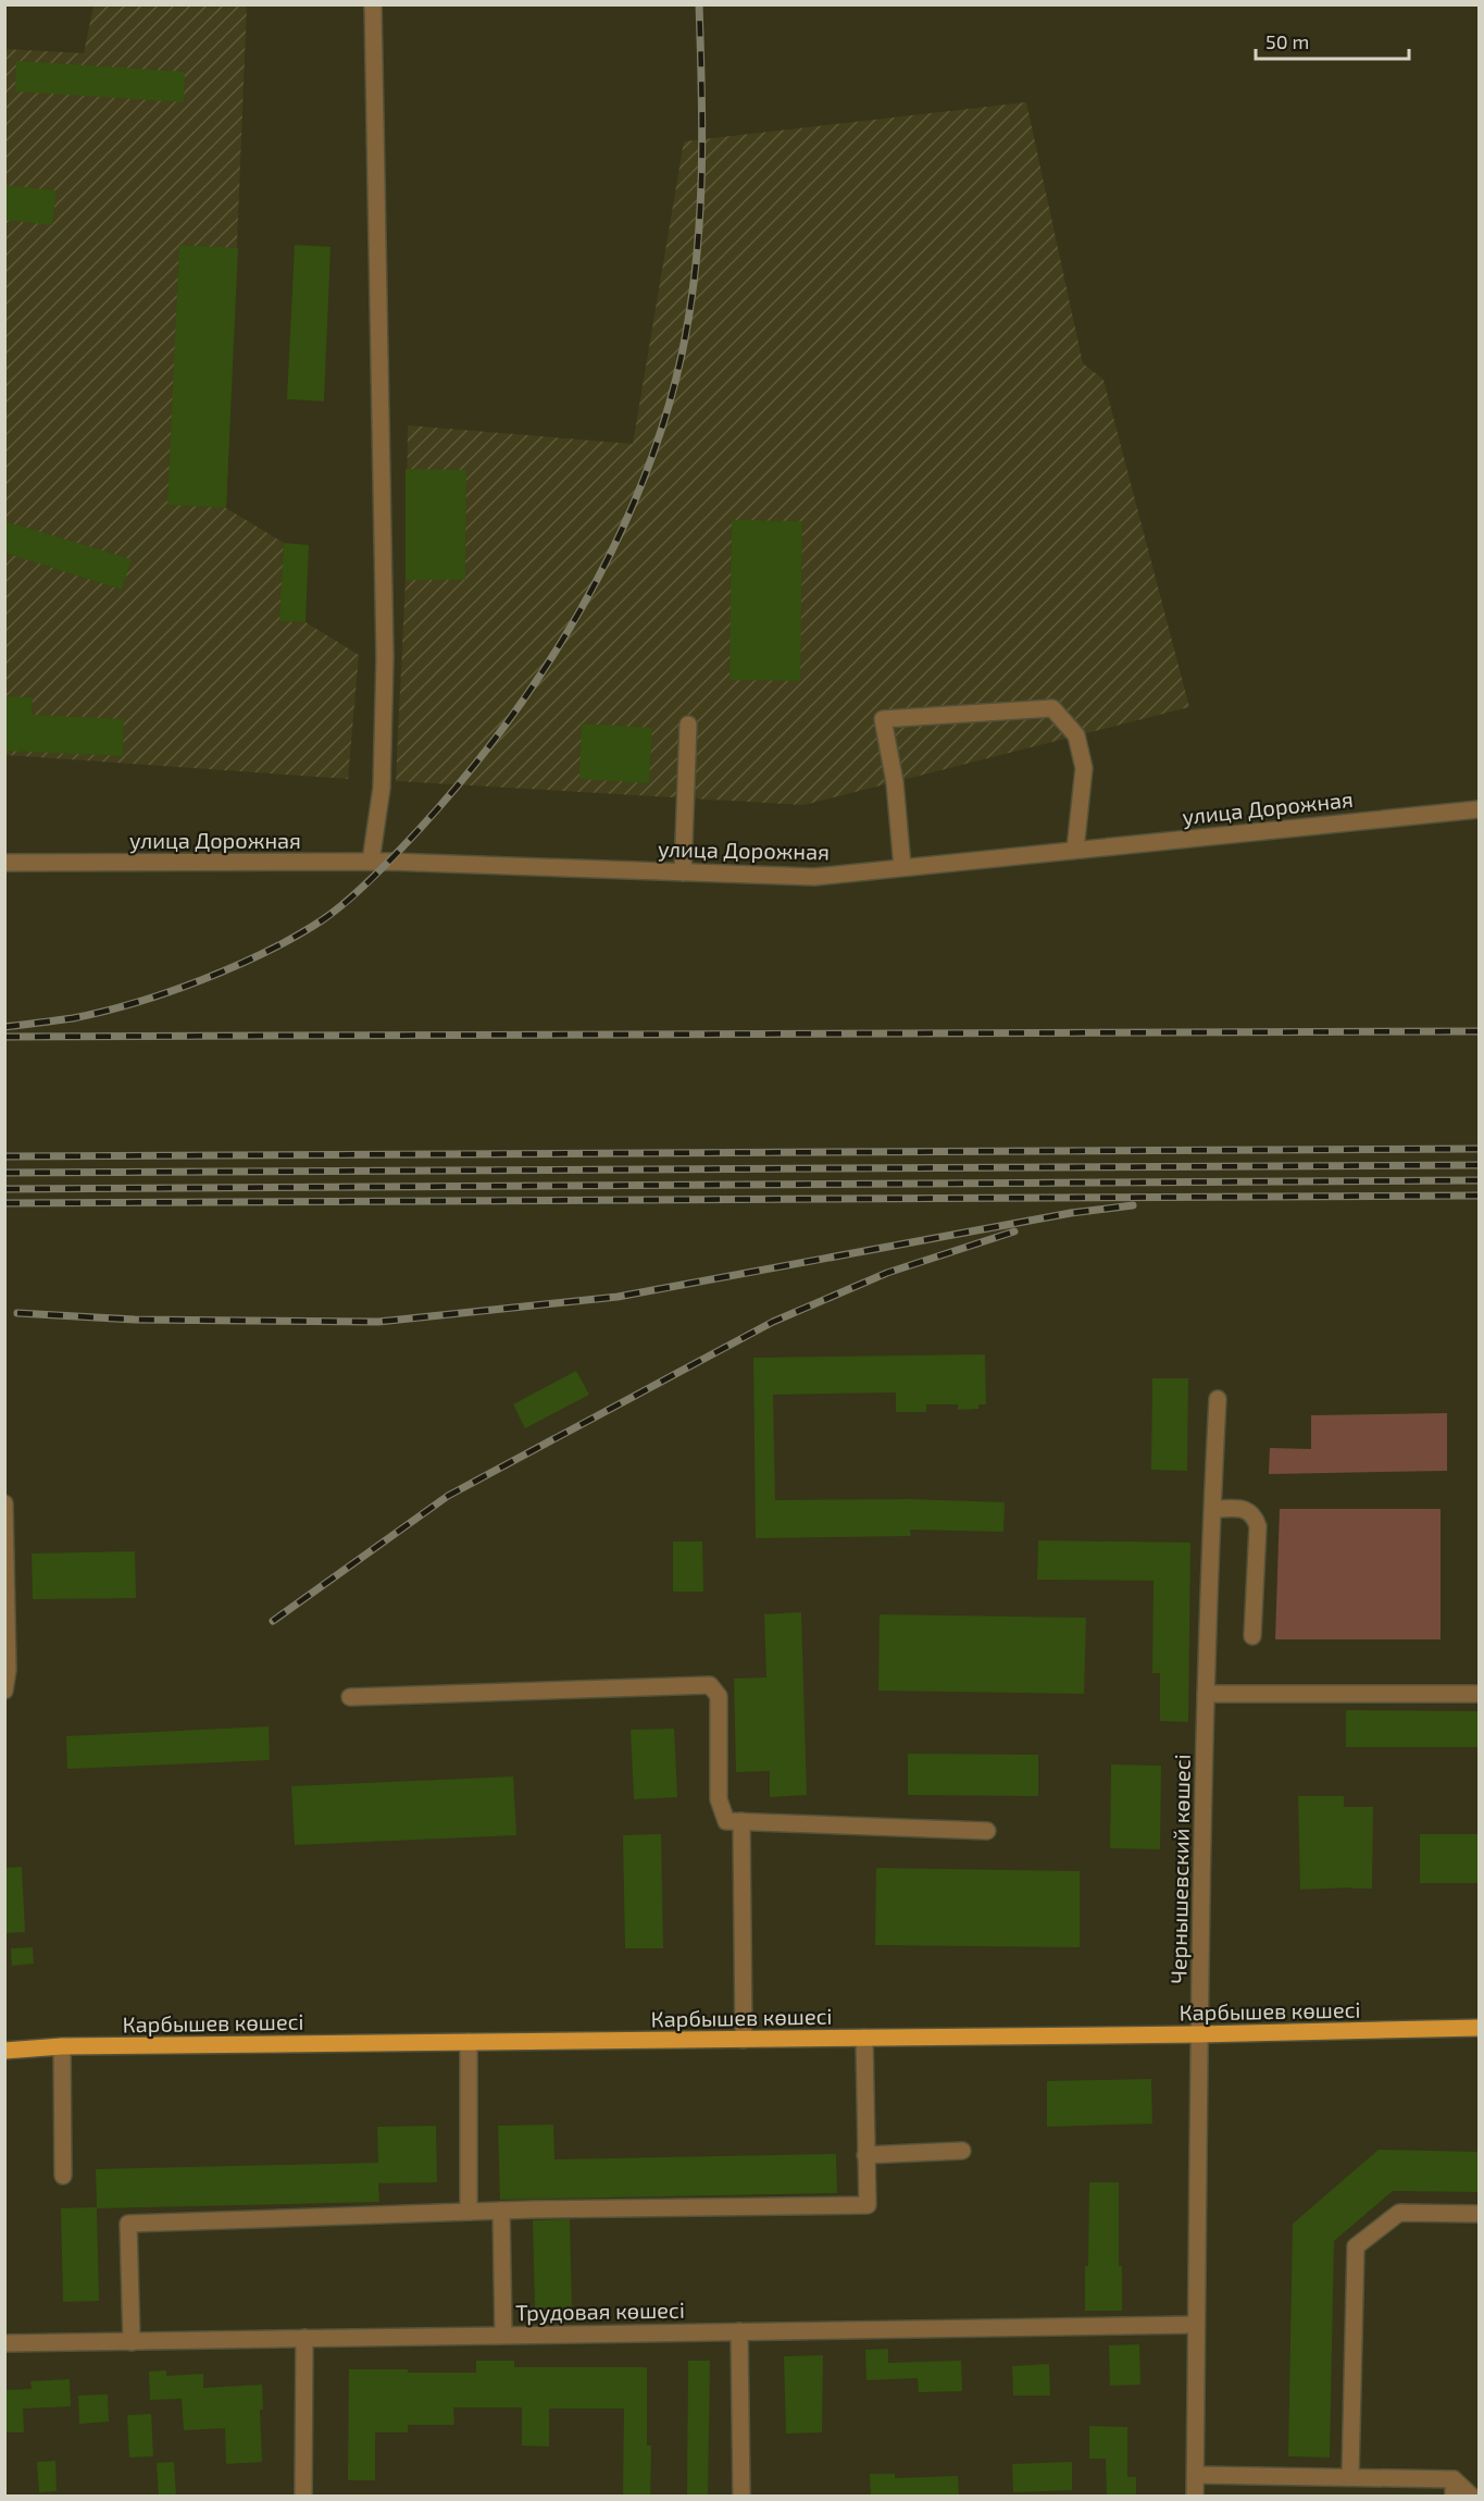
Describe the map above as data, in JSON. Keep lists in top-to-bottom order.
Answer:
{
  "streets": {
    "main road": ["Карбышев көшесі"],
    "street": ["улица Дорожная", "Чернышевский көшесі", "Трудовая көшесі"]
  },
  "crossings": [
    ["Чернышевский көшесі", "Карбышев көшесі"],
    ["Чернышевский көшесі", "Трудовая көшесі"]
  ],
  "scale_bar": "50 m"
}
